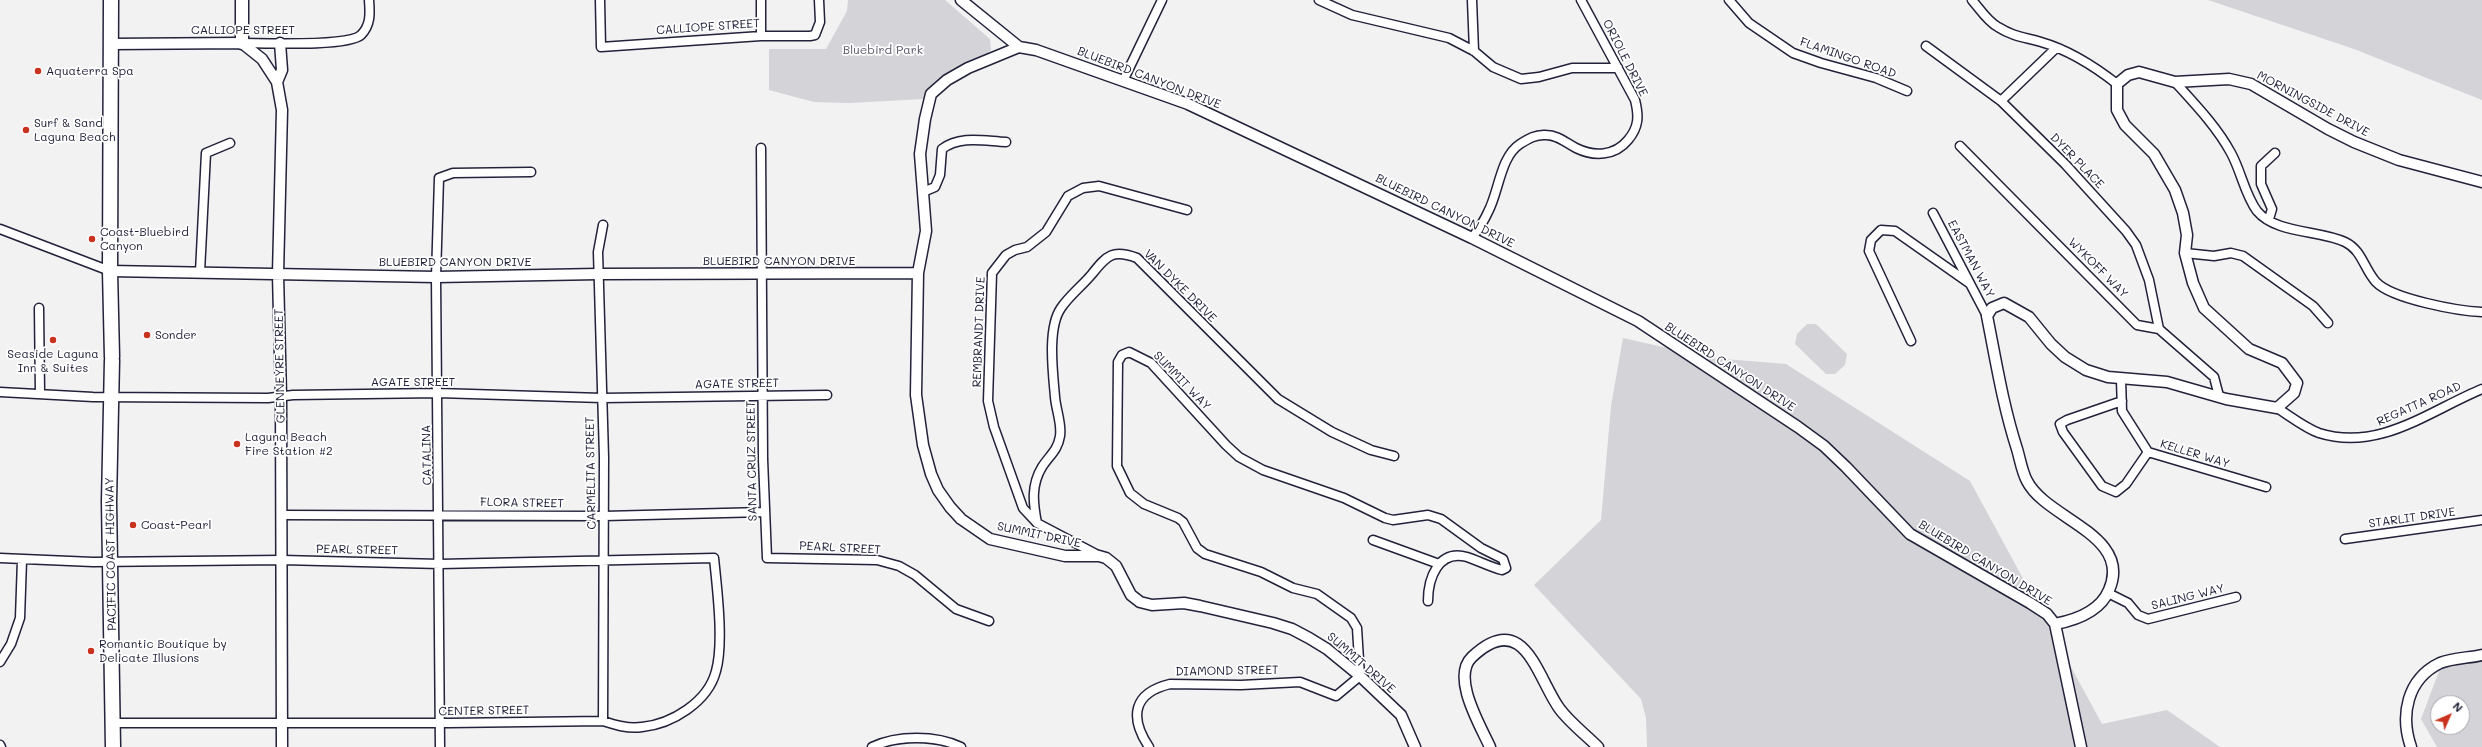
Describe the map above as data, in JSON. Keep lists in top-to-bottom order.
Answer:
{
  "streets": {
    "highway": ["PACIFIC COAST HIGHWAY"],
    "street": [
      "CALLIOPE STREET",
      "ORIOLE DRIVE",
      "FLAMINGO ROAD",
      "BLUEBIRD CANYON DRIVE",
      "MORNINGSIDE DRIVE",
      "DYER PLACE",
      "EASTMAN WAY",
      "WYKOFF WAY",
      "VAN DYKE DRIVE",
      "REMBRANDT DRIVE",
      "GLENNEYRE STREET",
      "SUMMIT WAY",
      "AGATE STREET",
      "REGATTA ROAD",
      "KELLER WAY",
      "CATALINA",
      "SANTA CRUZ STREET",
      "CARMELITA STREET",
      "FLORA STREET",
      "STARLIT DRIVE",
      "SUMMIT DRIVE",
      "PEARL STREET",
      "SALING WAY",
      "DIAMOND STREET",
      "CENTER STREET"
    ]
  },
  "crossings": [
    ["CALLIOPE STREET", "GLENNEYRE STREET"],
    ["CALLIOPE STREET", "PACIFIC COAST HIGHWAY"],
    ["ORIOLE DRIVE", "BLUEBIRD CANYON DRIVE"],
    ["BLUEBIRD CANYON DRIVE", "EASTMAN WAY"],
    ["BLUEBIRD CANYON DRIVE", "GLENNEYRE STREET"],
    ["BLUEBIRD CANYON DRIVE", "CATALINA"],
    ["BLUEBIRD CANYON DRIVE", "SANTA CRUZ STREET"],
    ["BLUEBIRD CANYON DRIVE", "CARMELITA STREET"],
    ["BLUEBIRD CANYON DRIVE", "SUMMIT DRIVE"],
    ["BLUEBIRD CANYON DRIVE", "PACIFIC COAST HIGHWAY"],
    ["BLUEBIRD CANYON DRIVE", "SALING WAY"],
    ["DYER PLACE", "WYKOFF WAY"],
    ["VAN DYKE DRIVE", "REMBRANDT DRIVE"],
    ["REMBRANDT DRIVE", "SUMMIT DRIVE"],
    ["GLENNEYRE STREET", "AGATE STREET"],
    ["GLENNEYRE STREET", "FLORA STREET"],
    ["GLENNEYRE STREET", "PEARL STREET"],
    ["GLENNEYRE STREET", "CENTER STREET"],
    ["SUMMIT WAY", "SUMMIT DRIVE"],
    ["SUMMIT WAY", "DIAMOND STREET"],
    ["AGATE STREET", "CATALINA"],
    ["AGATE STREET", "SANTA CRUZ STREET"],
    ["AGATE STREET", "CARMELITA STREET"],
    ["AGATE STREET", "PACIFIC COAST HIGHWAY"],
    ["CATALINA", "FLORA STREET"],
    ["CATALINA", "PEARL STREET"],
    ["CATALINA", "CENTER STREET"],
    ["SANTA CRUZ STREET", "FLORA STREET"],
    ["SANTA CRUZ STREET", "PEARL STREET"],
    ["CARMELITA STREET", "FLORA STREET"],
    ["CARMELITA STREET", "PEARL STREET"],
    ["CARMELITA STREET", "CENTER STREET"],
    ["SUMMIT DRIVE", "DIAMOND STREET"],
    ["PEARL STREET", "PACIFIC COAST HIGHWAY"],
    ["PEARL STREET", "CENTER STREET"],
    ["PACIFIC COAST HIGHWAY", "CENTER STREET"]
  ],
  "parks": ["Bluebird Park"],
  "places": [
    "Aquaterra Spa",
    "Surf & Sand Laguna Beach",
    "Coast-Bluebird Canyon",
    "Sonder",
    "Seaside Laguna Inn & Suites",
    "Laguna Beach Fire Station #2",
    "Coast-Pearl",
    "Romantic Boutique by Delicate Illusions"
  ],
  "north": "top right"
}
